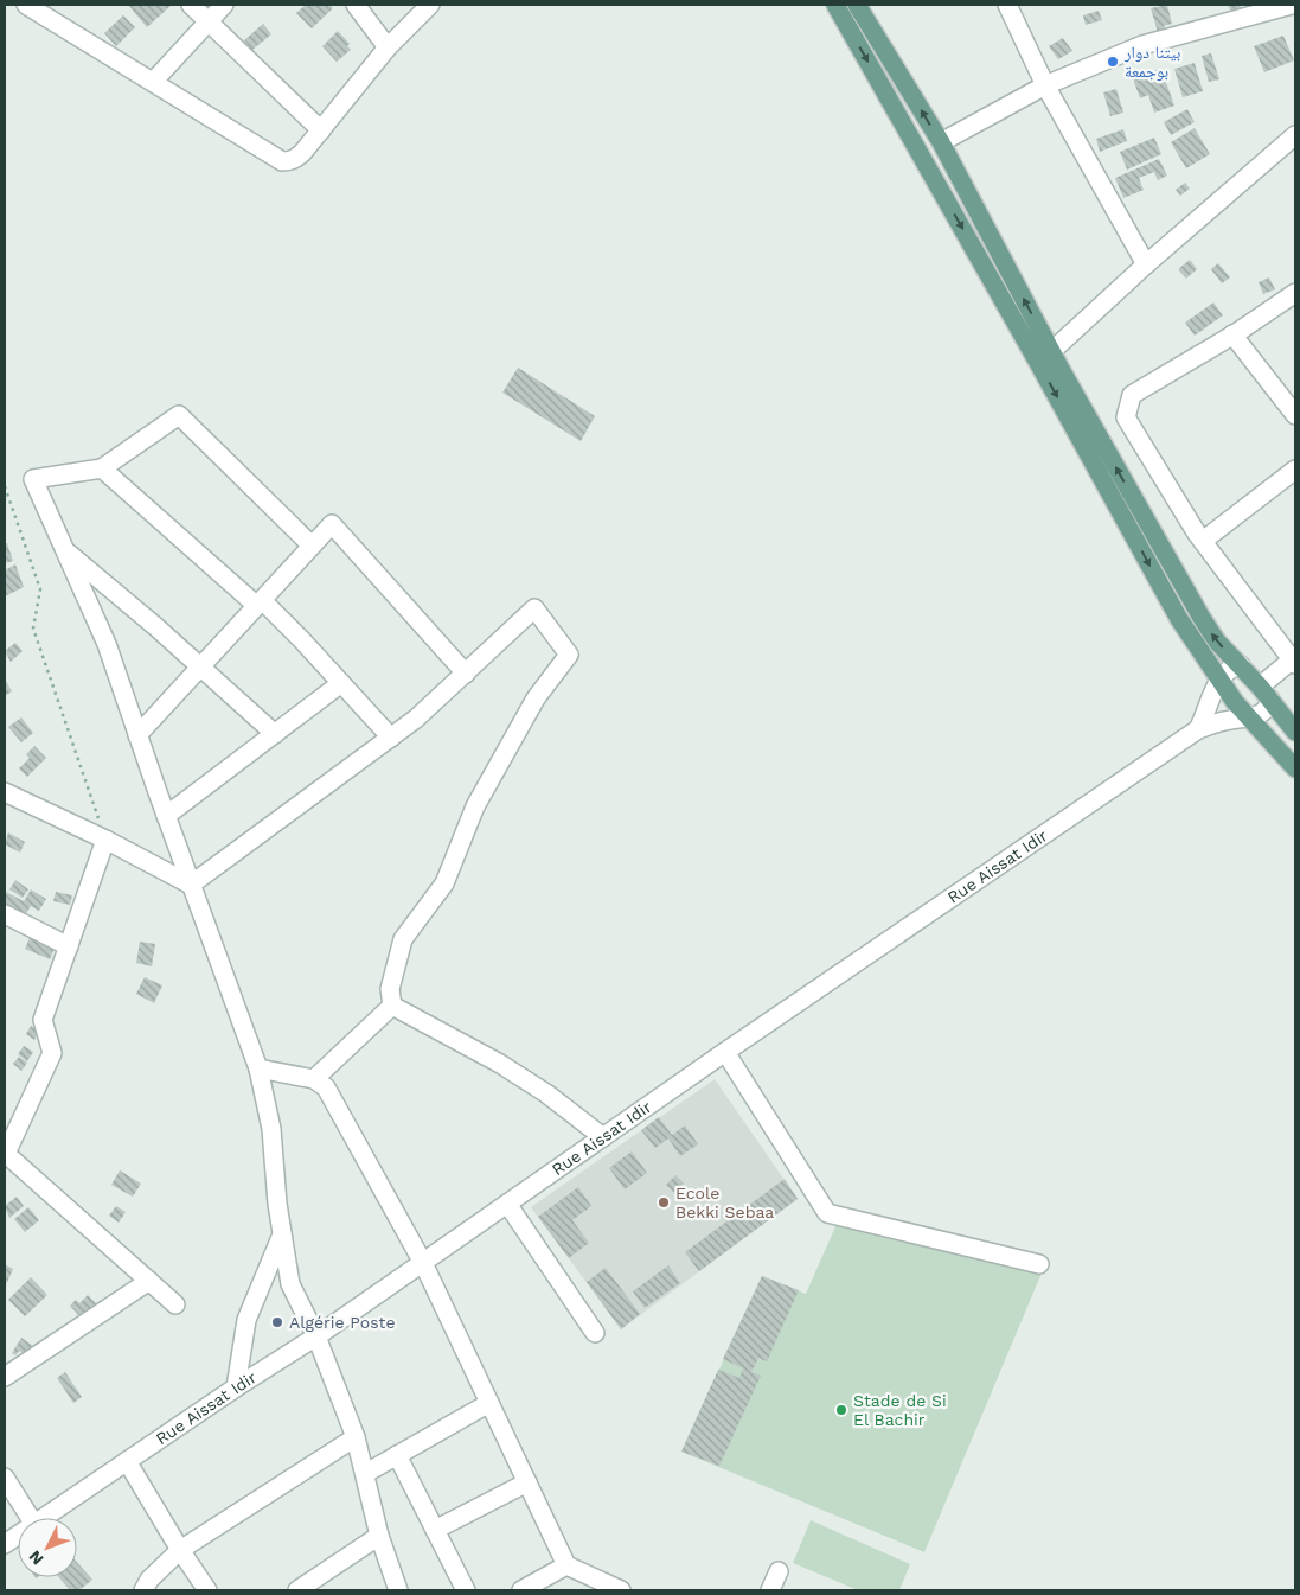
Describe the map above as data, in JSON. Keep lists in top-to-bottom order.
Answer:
{
  "streets": {
    "street": ["Rue Aissat Idir"]
  },
  "places": [
    "بيتنا دوار بوجمعة",
    "Ecole Bekki Sebaa",
    "Algérie Poste",
    "Stade de Si El Bachir"
  ],
  "north": "bottom left"
}
